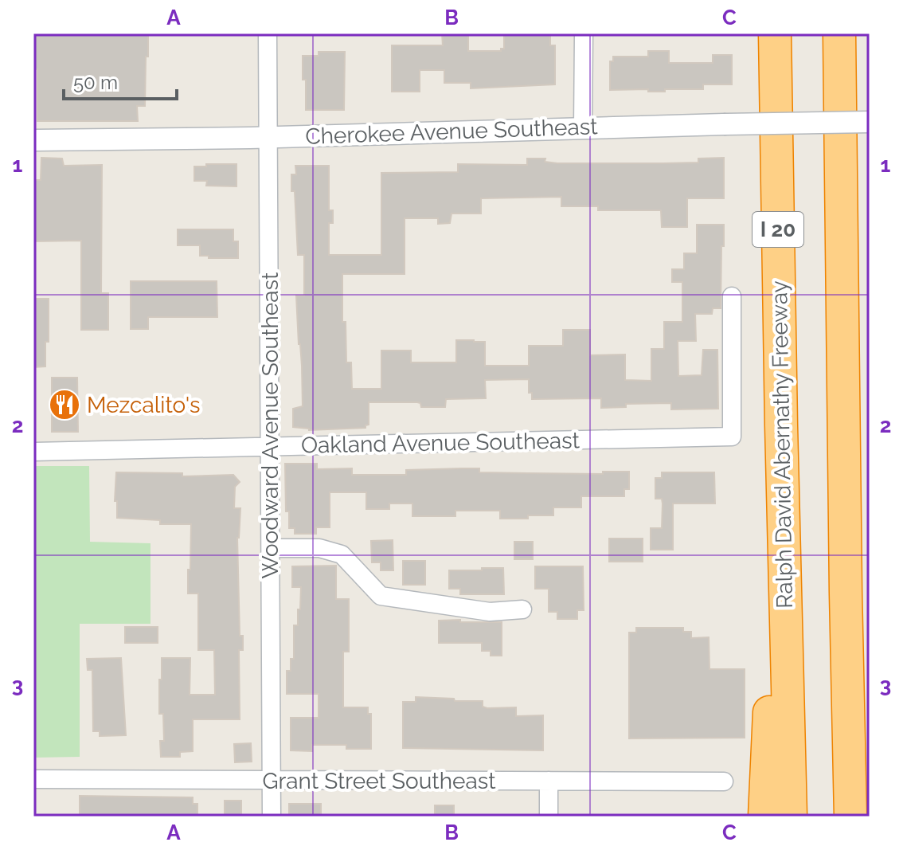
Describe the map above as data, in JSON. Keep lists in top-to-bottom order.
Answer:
{
  "streets": {
    "highway": ["I 20", "Ralph David Abernathy Freeway"],
    "street": [
      "Cherokee Avenue Southeast",
      "Woodward Avenue Southeast",
      "Oakland Avenue Southeast",
      "Grant Street Southeast"
    ]
  },
  "crossings": [
    ["Cherokee Avenue Southeast", "Woodward Avenue Southeast"],
    ["Woodward Avenue Southeast", "Oakland Avenue Southeast"],
    ["Woodward Avenue Southeast", "Grant Street Southeast"]
  ],
  "places": {
    "restaurant": ["Mezcalito's"]
  },
  "scale_bar": "50 m",
  "grid": {
    "columns": ["A", "B", "C"],
    "rows": ["1", "2", "3"]
  }
}
